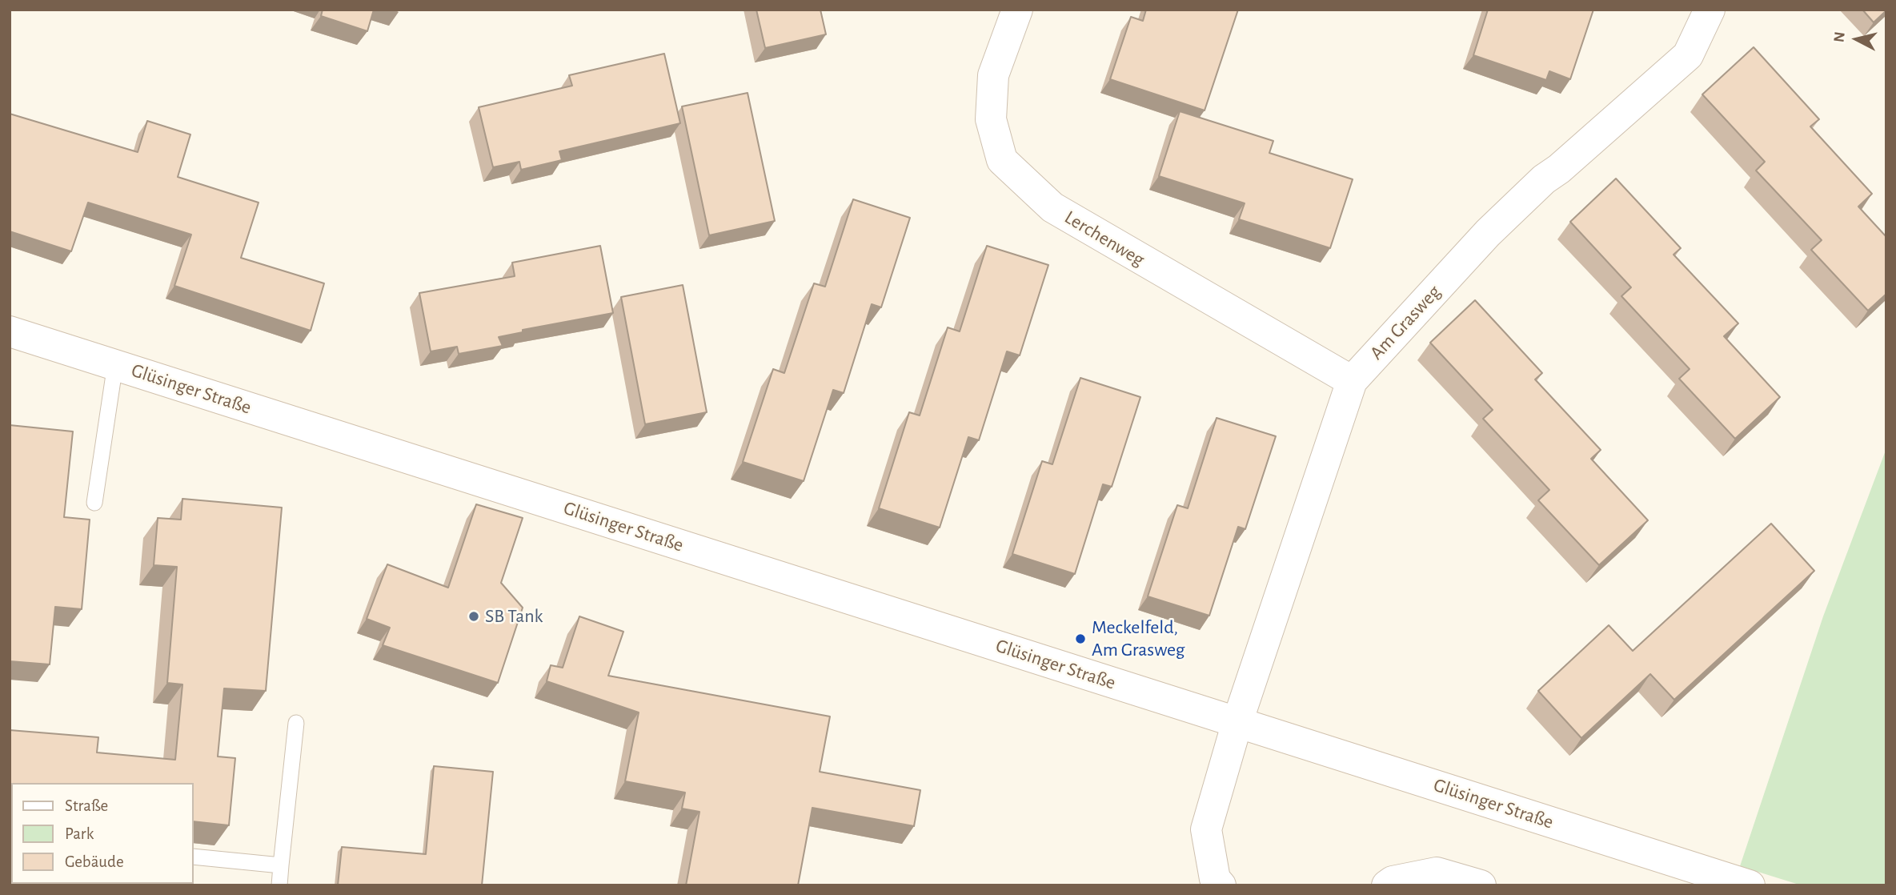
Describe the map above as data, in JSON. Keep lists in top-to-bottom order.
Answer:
{
  "streets": {
    "main road": ["Lerchenweg", "Am Grasweg", "Glüsinger Straße"]
  },
  "crossings": [
    ["Lerchenweg", "Am Grasweg"],
    ["Am Grasweg", "Glüsinger Straße"]
  ],
  "places": ["SB Tank", "Meckelfeld, Am Grasweg"],
  "legend": ["Straße", "Park", "Gebäude"],
  "north": "left"
}
